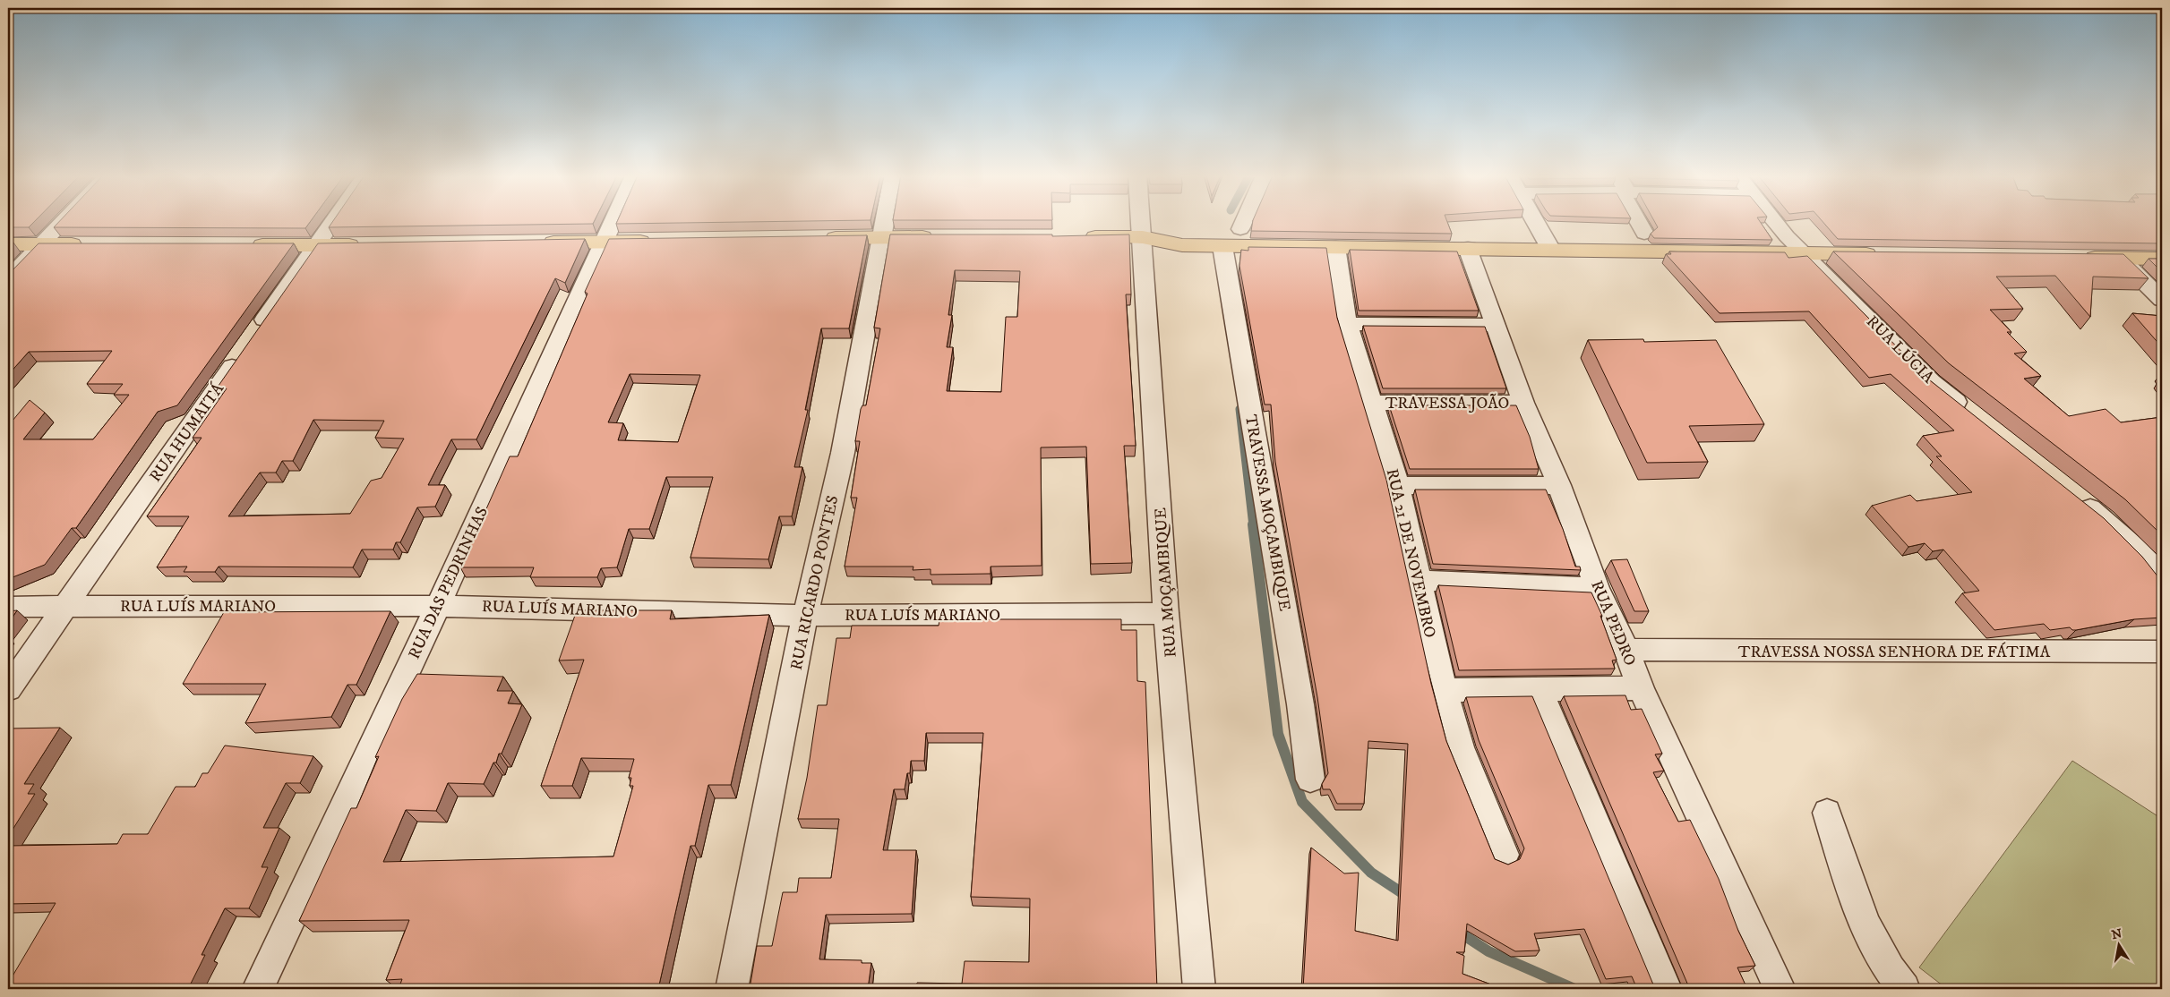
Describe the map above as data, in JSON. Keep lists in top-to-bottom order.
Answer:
{
  "streets": {
    "street": [
      "RUA LÚCIA",
      "TRAVESSA JOÃO",
      "RUA HUMAITÁ",
      "TRAVESSA MOÇAMBIQUE",
      "RUA 21 DE NOVEMBRO",
      "RUA DAS PEDRINHAS",
      "RUA RICARDO PONTES",
      "RUA MOÇAMBIQUE",
      "RUA LUÍS MARIANO",
      "RUA PEDRO",
      "TRAVESSA NOSSA SENHORA DE FÁTIMA"
    ]
  },
  "crossings": [
    ["TRAVESSA JOÃO", "RUA 21 DE NOVEMBRO"],
    ["TRAVESSA JOÃO", "RUA PEDRO"],
    ["RUA HUMAITÁ", "RUA LUÍS MARIANO"],
    ["RUA DAS PEDRINHAS", "RUA LUÍS MARIANO"],
    ["RUA RICARDO PONTES", "RUA LUÍS MARIANO"],
    ["RUA MOÇAMBIQUE", "RUA LUÍS MARIANO"],
    ["RUA PEDRO", "TRAVESSA NOSSA SENHORA DE FÁTIMA"]
  ],
  "north": "top"
}
